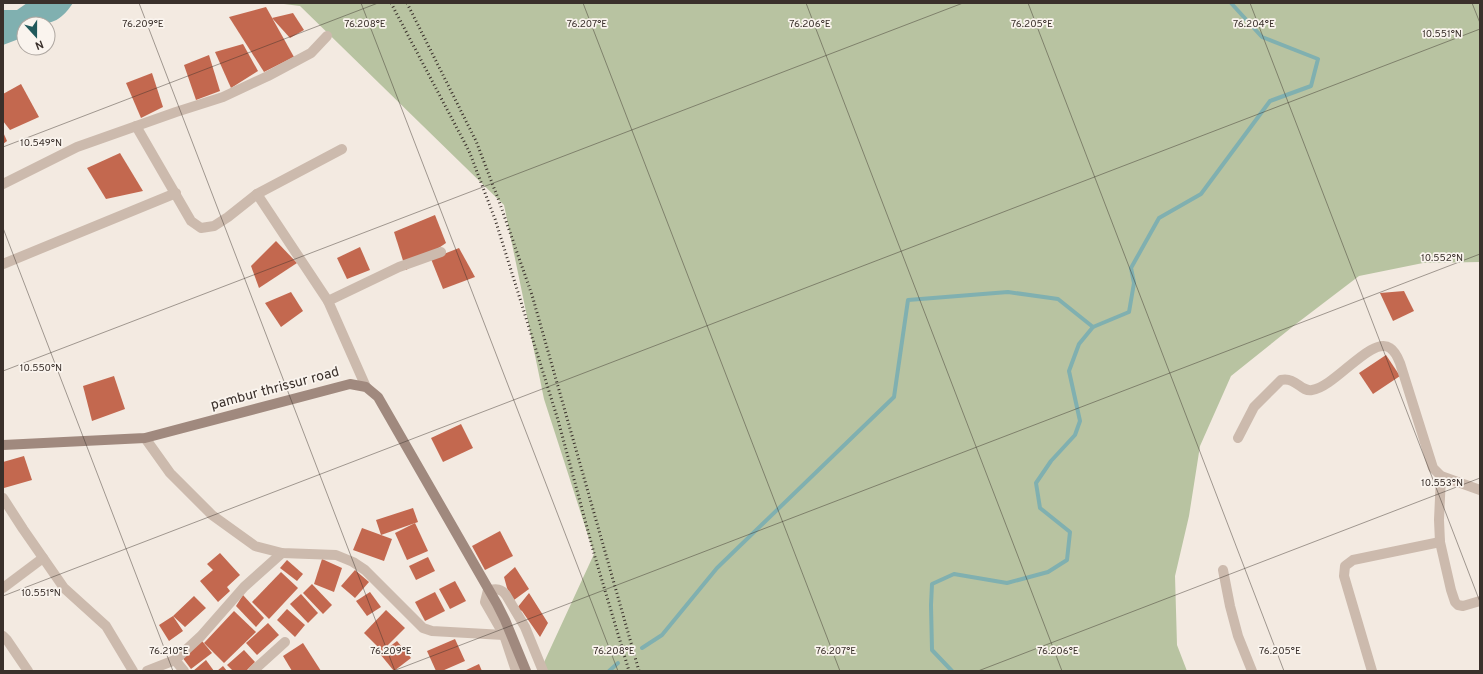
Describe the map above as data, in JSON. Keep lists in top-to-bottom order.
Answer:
{
  "streets": {
    "main road": ["pambur thrissur road"]
  },
  "north": "bottom",
  "coordinates": [
    "76.208°E",
    "76.209°E",
    "76.207°E",
    "76.206°E",
    "76.205°E",
    "76.204°E",
    "10.551°N",
    "10.549°N",
    "10.552°N",
    "10.550°N",
    "10.553°N",
    "76.210°E"
  ]
}
